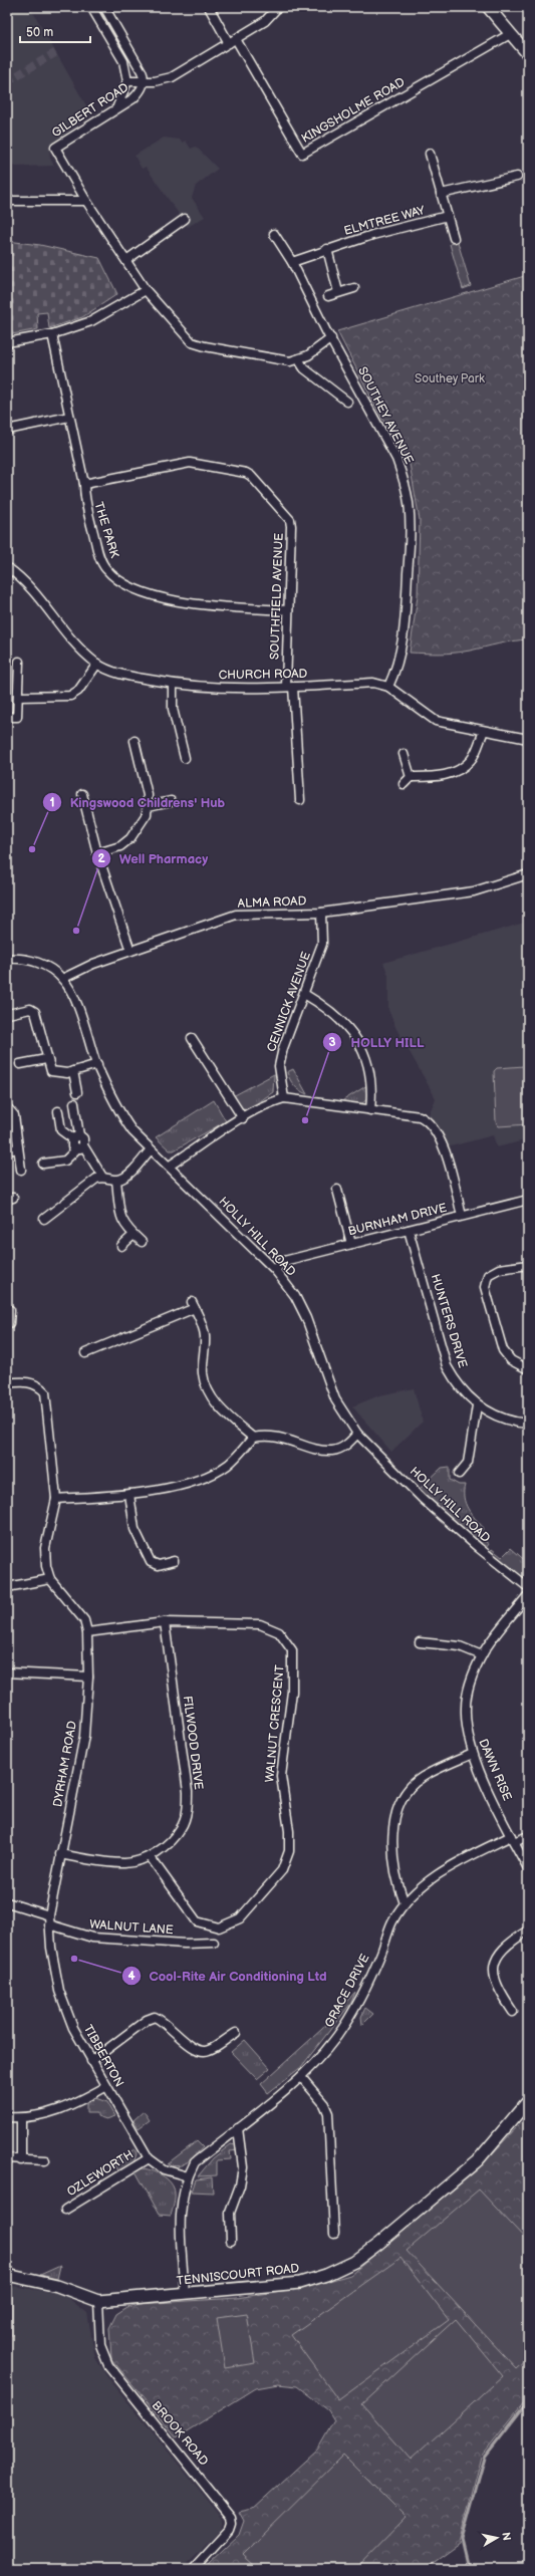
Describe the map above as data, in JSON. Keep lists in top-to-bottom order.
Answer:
{
  "streets": {
    "street": [
      "GILBERT ROAD",
      "KINGSHOLME ROAD",
      "ELMTREE WAY",
      "SOUTHEY AVENUE",
      "THE PARK",
      "SOUTHFIELD AVENUE",
      "CHURCH ROAD",
      "ALMA ROAD",
      "CENNICK AVENUE",
      "BURNHAM DRIVE",
      "HOLLY HILL ROAD",
      "HUNTERS DRIVE",
      "WALNUT CRESCENT",
      "FILWOOD DRIVE",
      "DYRHAM ROAD",
      "DAWN RISE",
      "WALNUT LANE",
      "GRACE DRIVE",
      "TIBBERTON",
      "OZLEWORTH",
      "TENNISCOURT ROAD",
      "BROOK ROAD"
    ]
  },
  "crossings": [
    ["GILBERT ROAD", "KINGSHOLME ROAD"],
    ["SOUTHEY AVENUE", "CHURCH ROAD"],
    ["THE PARK", "SOUTHFIELD AVENUE"],
    ["SOUTHFIELD AVENUE", "CHURCH ROAD"],
    ["ALMA ROAD", "CENNICK AVENUE"],
    ["ALMA ROAD", "HOLLY HILL ROAD"],
    ["BURNHAM DRIVE", "HOLLY HILL ROAD"],
    ["BURNHAM DRIVE", "HUNTERS DRIVE"],
    ["WALNUT CRESCENT", "FILWOOD DRIVE"],
    ["WALNUT CRESCENT", "DYRHAM ROAD"],
    ["FILWOOD DRIVE", "DYRHAM ROAD"],
    ["DYRHAM ROAD", "TIBBERTON"],
    ["DAWN RISE", "GRACE DRIVE"],
    ["WALNUT LANE", "TIBBERTON"],
    ["GRACE DRIVE", "TIBBERTON"],
    ["GRACE DRIVE", "TENNISCOURT ROAD"],
    ["TIBBERTON", "OZLEWORTH"],
    ["TENNISCOURT ROAD", "BROOK ROAD"]
  ],
  "parks": ["Southey Park"],
  "places": [
    "Kingswood Childrens' Hub",
    "Well Pharmacy",
    "HOLLY HILL",
    "Cool-Rite Air Conditioning Ltd"
  ],
  "scale_bar": "50 m",
  "north": "right"
}
